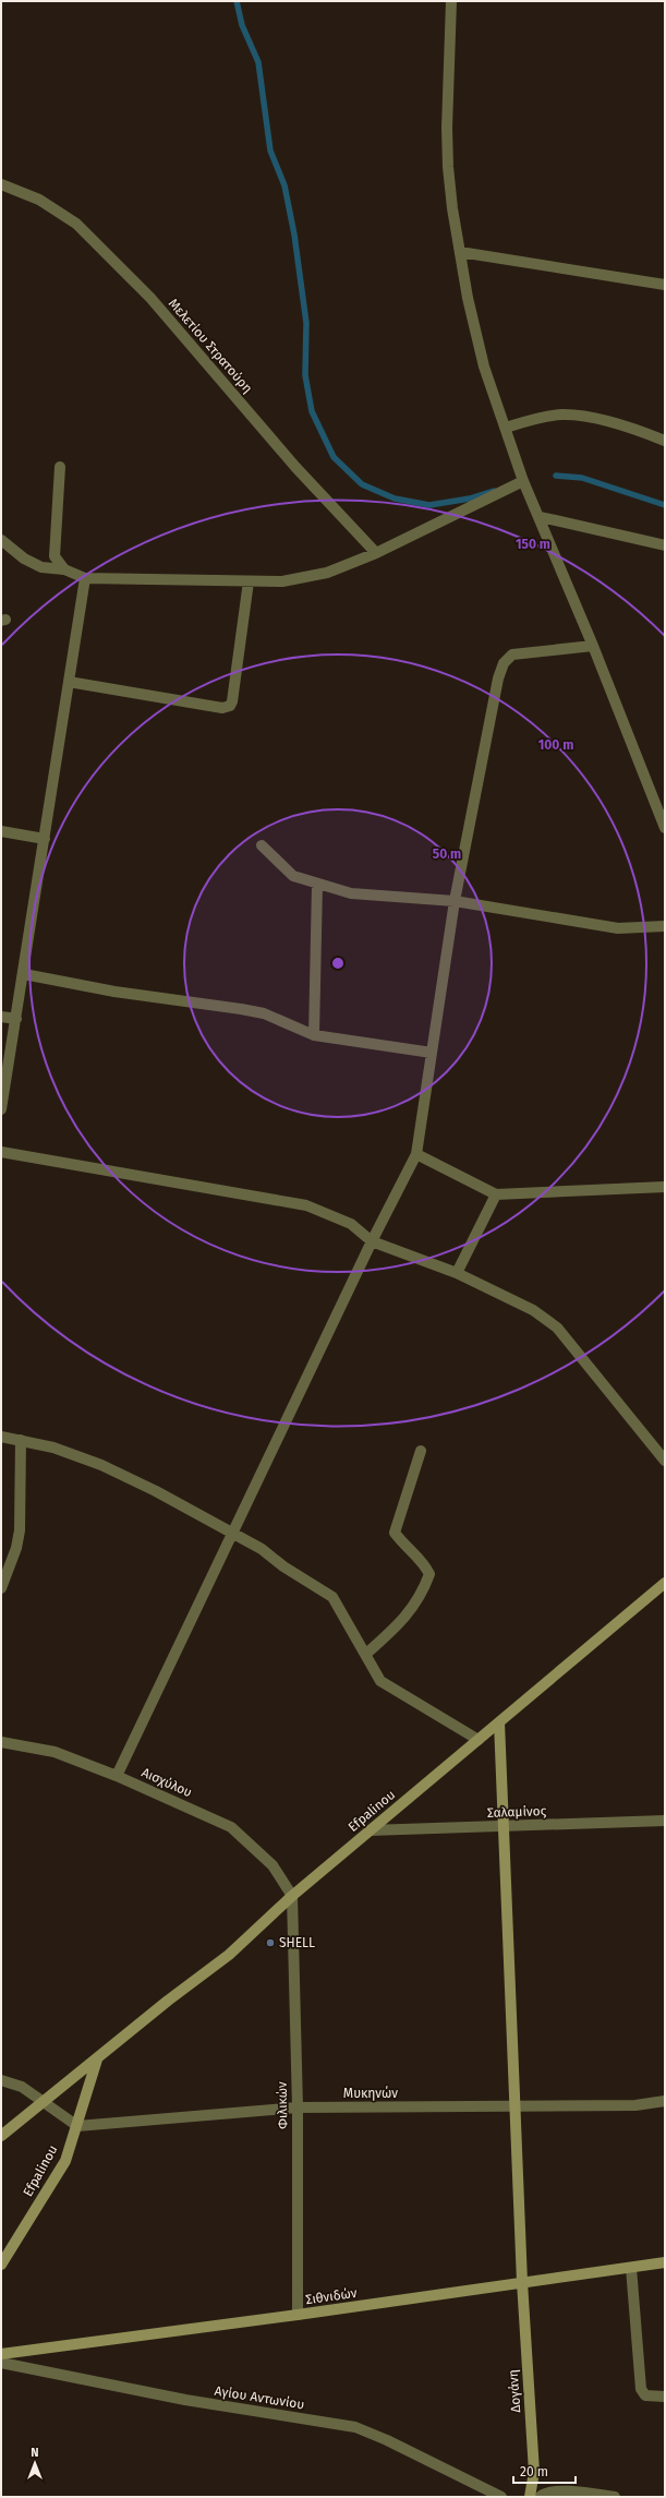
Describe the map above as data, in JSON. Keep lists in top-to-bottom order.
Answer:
{
  "streets": {
    "street": [
      "Μελετίου Στρατούρη",
      "Αισχύλου",
      "Efpalinou",
      "Σαλαμίνος",
      "Μυκηνών",
      "Φιλικών",
      "Σιθνιδών",
      "Δογάνη",
      "Αγίου Αντωνίου"
    ]
  },
  "crossings": [
    ["Αισχύλου", "Efpalinou"],
    ["Αισχύλου", "Φιλικών"],
    ["Efpalinou", "Σαλαμίνος"],
    ["Efpalinou", "Μυκηνών"],
    ["Efpalinou", "Φιλικών"],
    ["Efpalinou", "Δογάνη"],
    ["Σαλαμίνος", "Δογάνη"],
    ["Μυκηνών", "Φιλικών"],
    ["Μυκηνών", "Δογάνη"],
    ["Φιλικών", "Σιθνιδών"],
    ["Σιθνιδών", "Δογάνη"]
  ],
  "places": ["SHELL"],
  "scale_bar": "20 m",
  "north": "top",
  "rings": ["150 m", "100 m", "50 m"]
}
